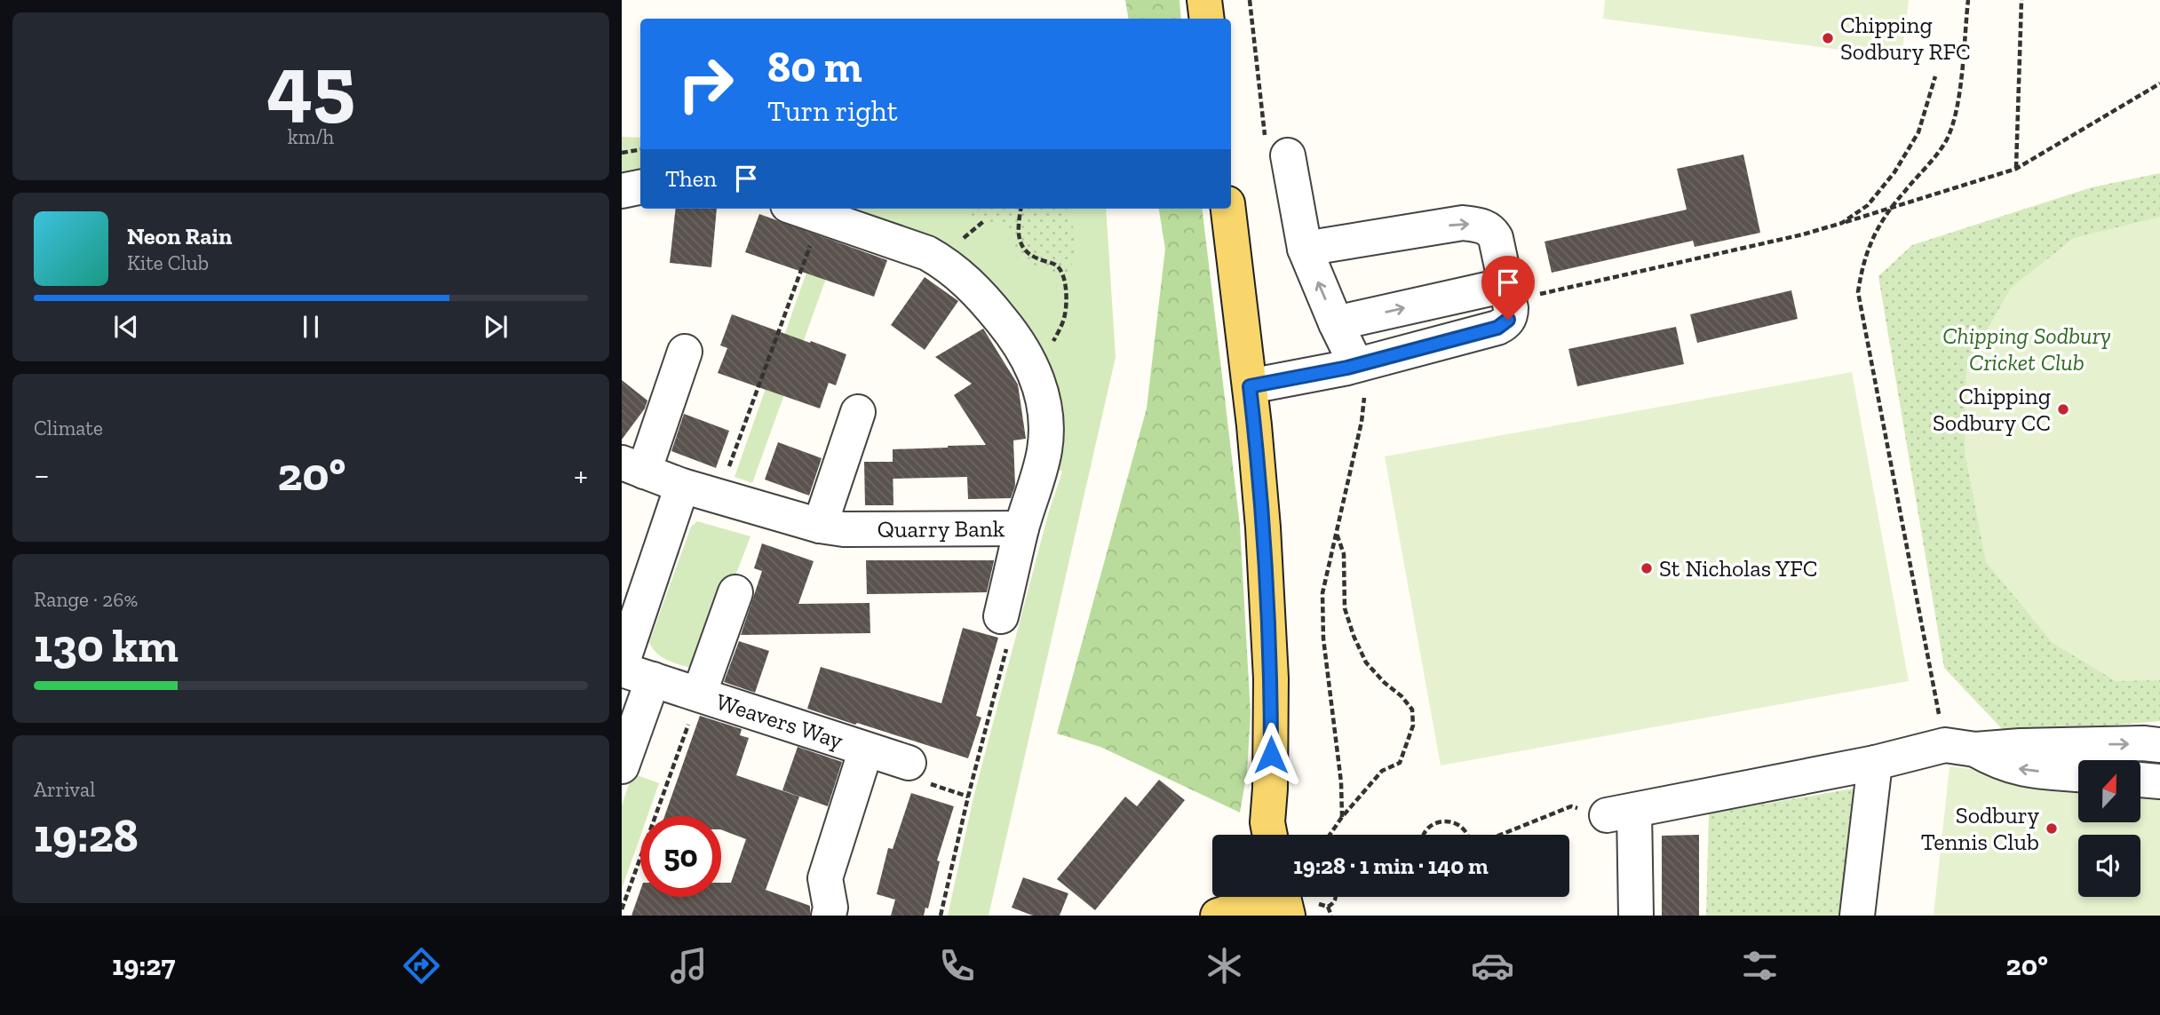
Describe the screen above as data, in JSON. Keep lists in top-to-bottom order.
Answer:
{
  "streets": {
    "street": ["Quarry Bank", "Weavers Way"]
  },
  "parks": ["Chipping Sodbury Cricket Club"],
  "places": [
    "Chipping Sodbury RFC",
    "Chipping Sodbury CC",
    "St Nicholas YFC",
    "Sodbury Tennis Club"
  ],
  "north": "top",
  "page": {
    "tile": [
      ["45", "km/h"],
      "Climate",
      ["Range · 26%", "130 km"],
      ["Arrival", "19:28"]
    ],
    "turn": ["80 m", "Turn right"],
    "then": "Then",
    "song": ["Neon Rain", "Kite Club"],
    "heat": ["−", "20°", "+"],
    "limit": "50",
    "trip": "19:28 · 1 min · 140 m",
    "tabs": ["19:27", "20°"]
  }
}
